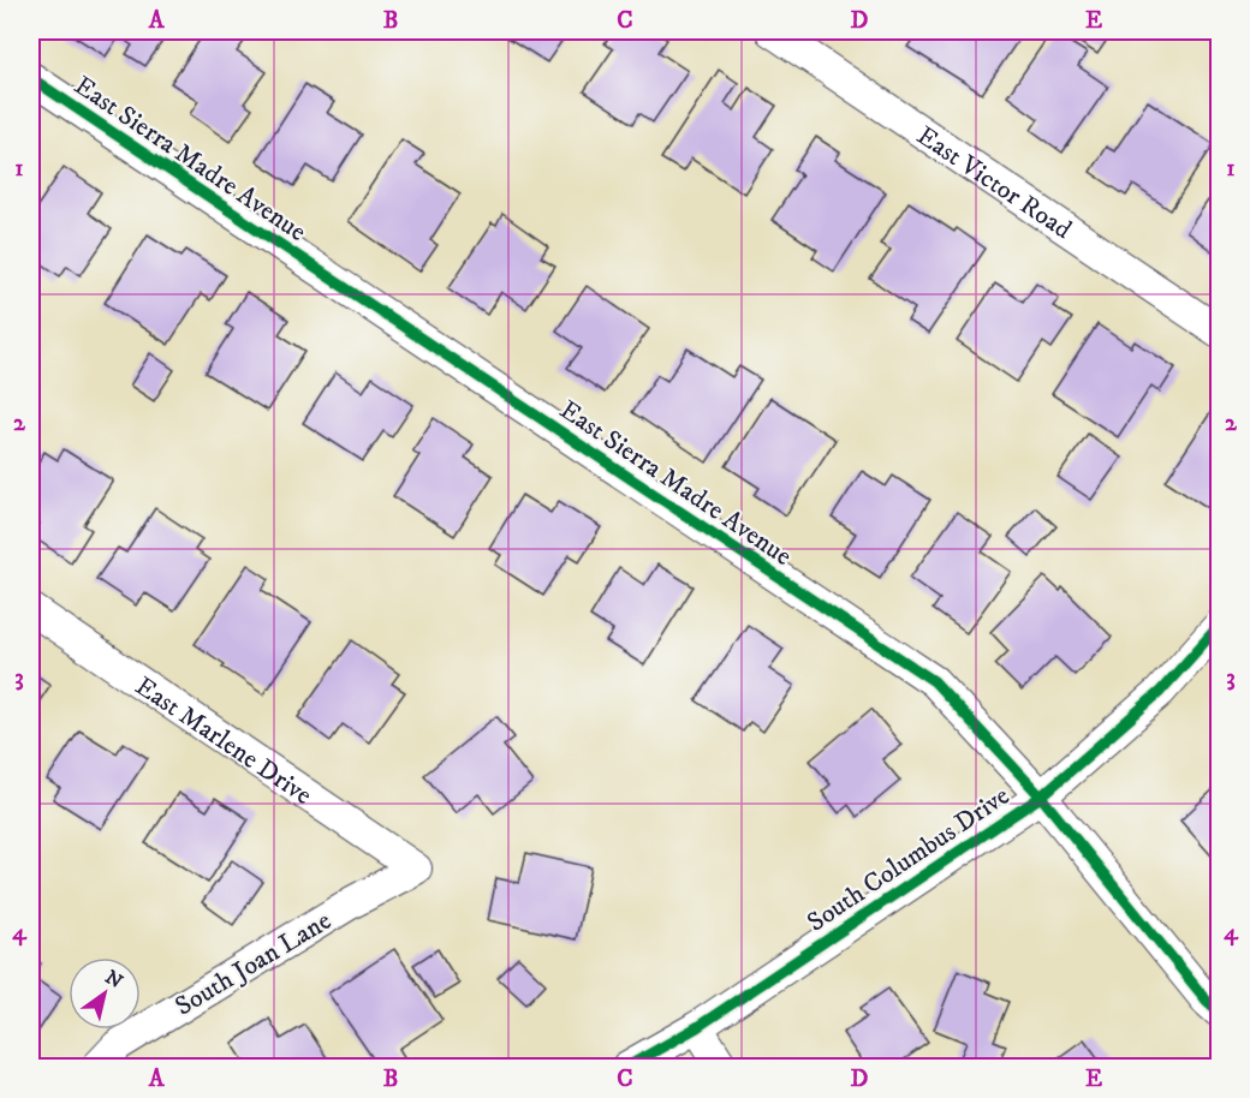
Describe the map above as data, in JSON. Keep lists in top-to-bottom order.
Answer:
{
  "streets": {
    "street": [
      "East Sierra Madre Avenue",
      "East Victor Road",
      "East Marlene Drive",
      "South Columbus Drive",
      "South Joan Lane"
    ]
  },
  "crossings": [
    ["East Sierra Madre Avenue", "South Columbus Drive"],
    ["East Marlene Drive", "South Joan Lane"]
  ],
  "north": "top right",
  "grid": {
    "columns": [
      "A",
      "B",
      "C",
      "D",
      "E"
    ],
    "rows": [
      "1",
      "2",
      "3",
      "4"
    ]
  }
}
